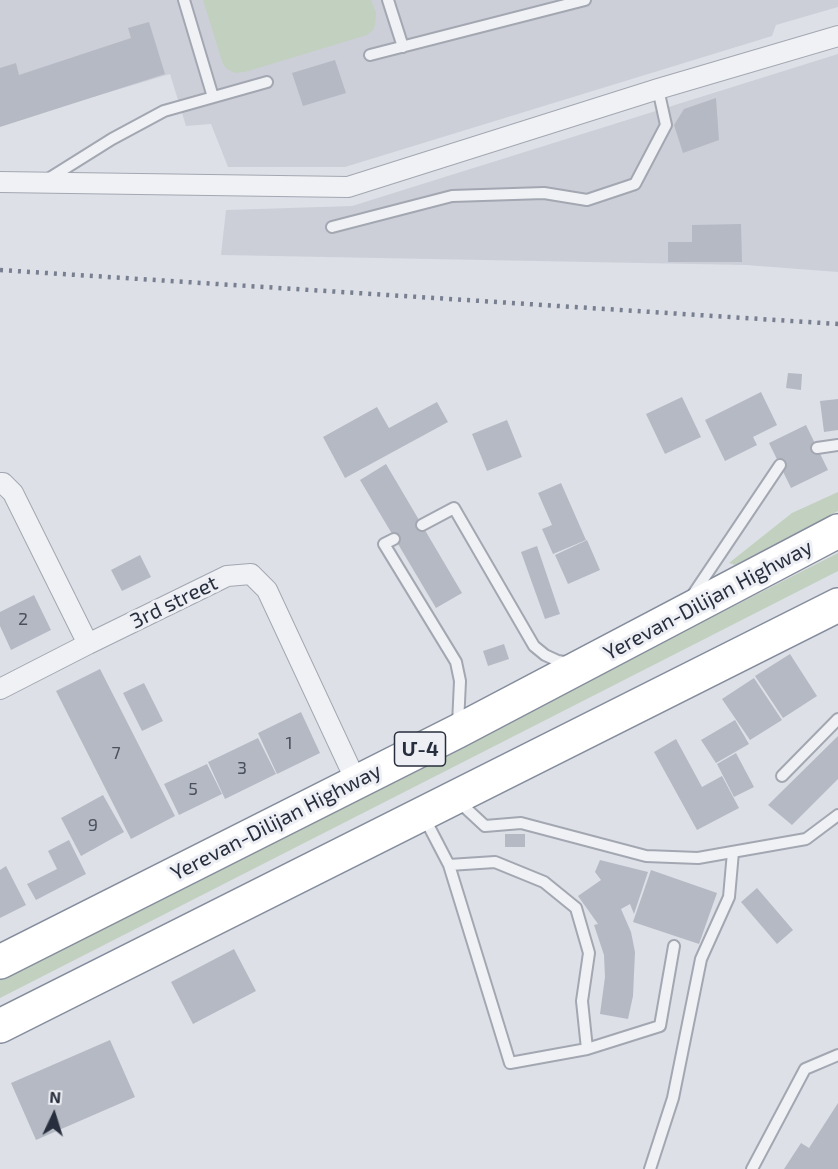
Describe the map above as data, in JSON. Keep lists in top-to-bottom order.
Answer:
{
  "streets": {
    "highway": ["Yerevan-Dilijan Highway", "Մ-4"],
    "street": ["3rd street"]
  },
  "crossings": [
    ["Yerevan-Dilijan Highway", "3rd street"]
  ],
  "house_numbers": [
    "2",
    "1",
    "7",
    "3",
    "5",
    "9"
  ],
  "north": "top"
}
